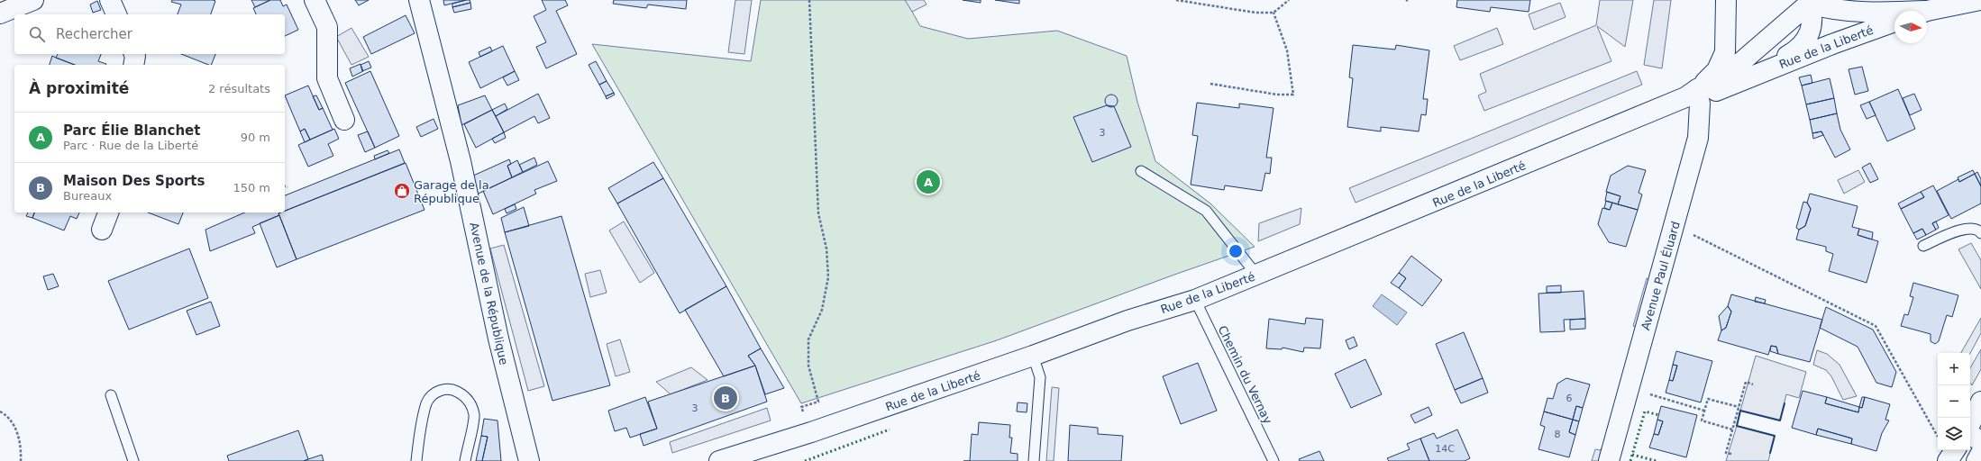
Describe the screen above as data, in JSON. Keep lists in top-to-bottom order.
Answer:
{
  "streets": {
    "street": ["Rue de la Liberté", "Avenue Paul Éluard", "Avenue de la République"],
    "lane": ["Chemin du Vernay"]
  },
  "crossings": [
    ["Rue de la Liberté", "Avenue Paul Éluard"],
    ["Rue de la Liberté", "Chemin du Vernay"]
  ],
  "places": {
    "shop": ["Garage de la République"]
  },
  "house_numbers": [
    "3",
    "6",
    "3",
    "8",
    "14C"
  ],
  "north": "right",
  "page": {
    "search": "Rechercher",
    "heading": ["À proximité", "2 résultats"],
    "list": [
      {
        "mark": "A",
        "name": "Parc Élie Blanchet",
        "note": "Parc · Rue de la Liberté",
        "value": "90 m"
      },
      {
        "mark": "B",
        "name": "Maison Des Sports",
        "note": "Bureaux",
        "value": "150 m"
      }
    ],
    "pins": ["A", "B"],
    "map_buttons": ["+", "−"]
  }
}
